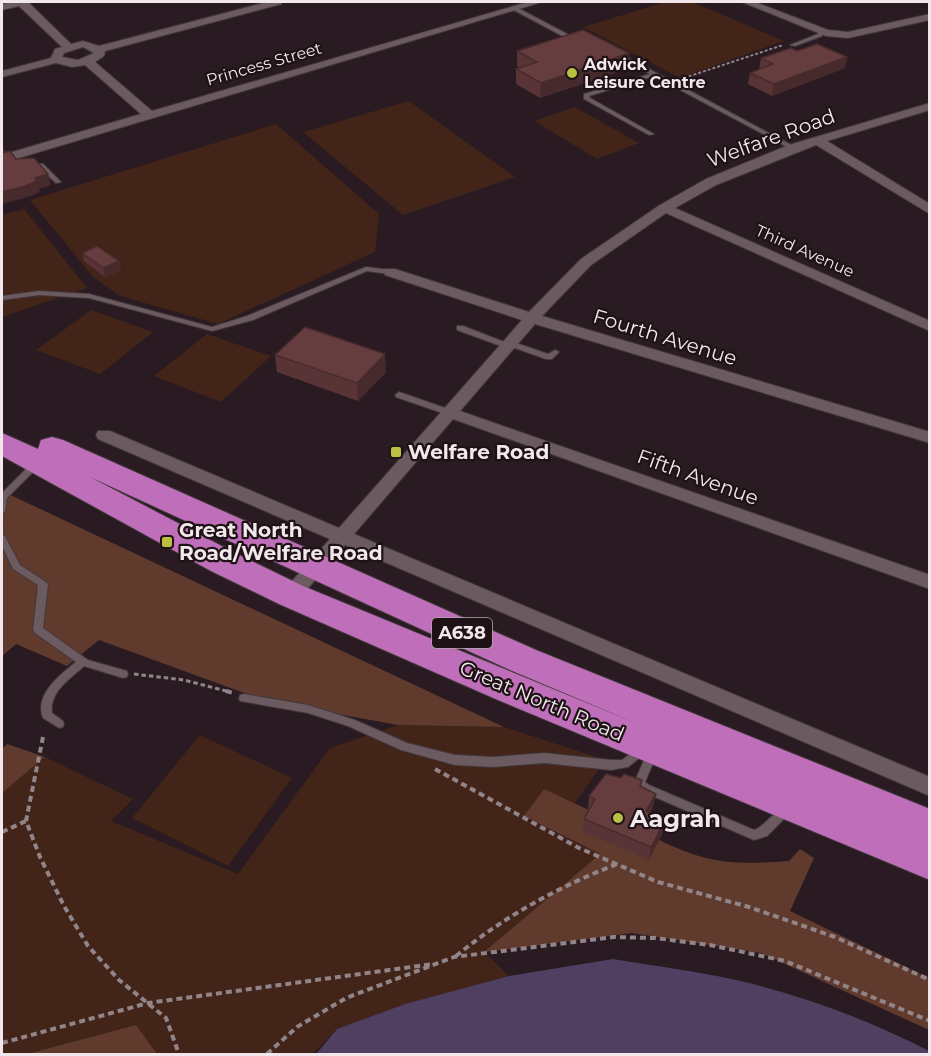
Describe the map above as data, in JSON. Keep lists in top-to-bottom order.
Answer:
{
  "streets": {
    "highway": ["A638", "Great North Road"],
    "street": [
      "Princess Street",
      "Welfare Road",
      "Third Avenue",
      "Fourth Avenue",
      "Fifth Avenue"
    ]
  },
  "crossings": [
    ["Welfare Road", "Third Avenue"],
    ["Welfare Road", "Fourth Avenue"],
    ["Welfare Road", "Fifth Avenue"],
    ["Welfare Road", "Great North Road"]
  ],
  "places": {
    "other": ["Adwick Leisure Centre", "Aagrah"],
    "transit": ["Welfare Road", "Great North Road/Welfare Road"]
  }
}
